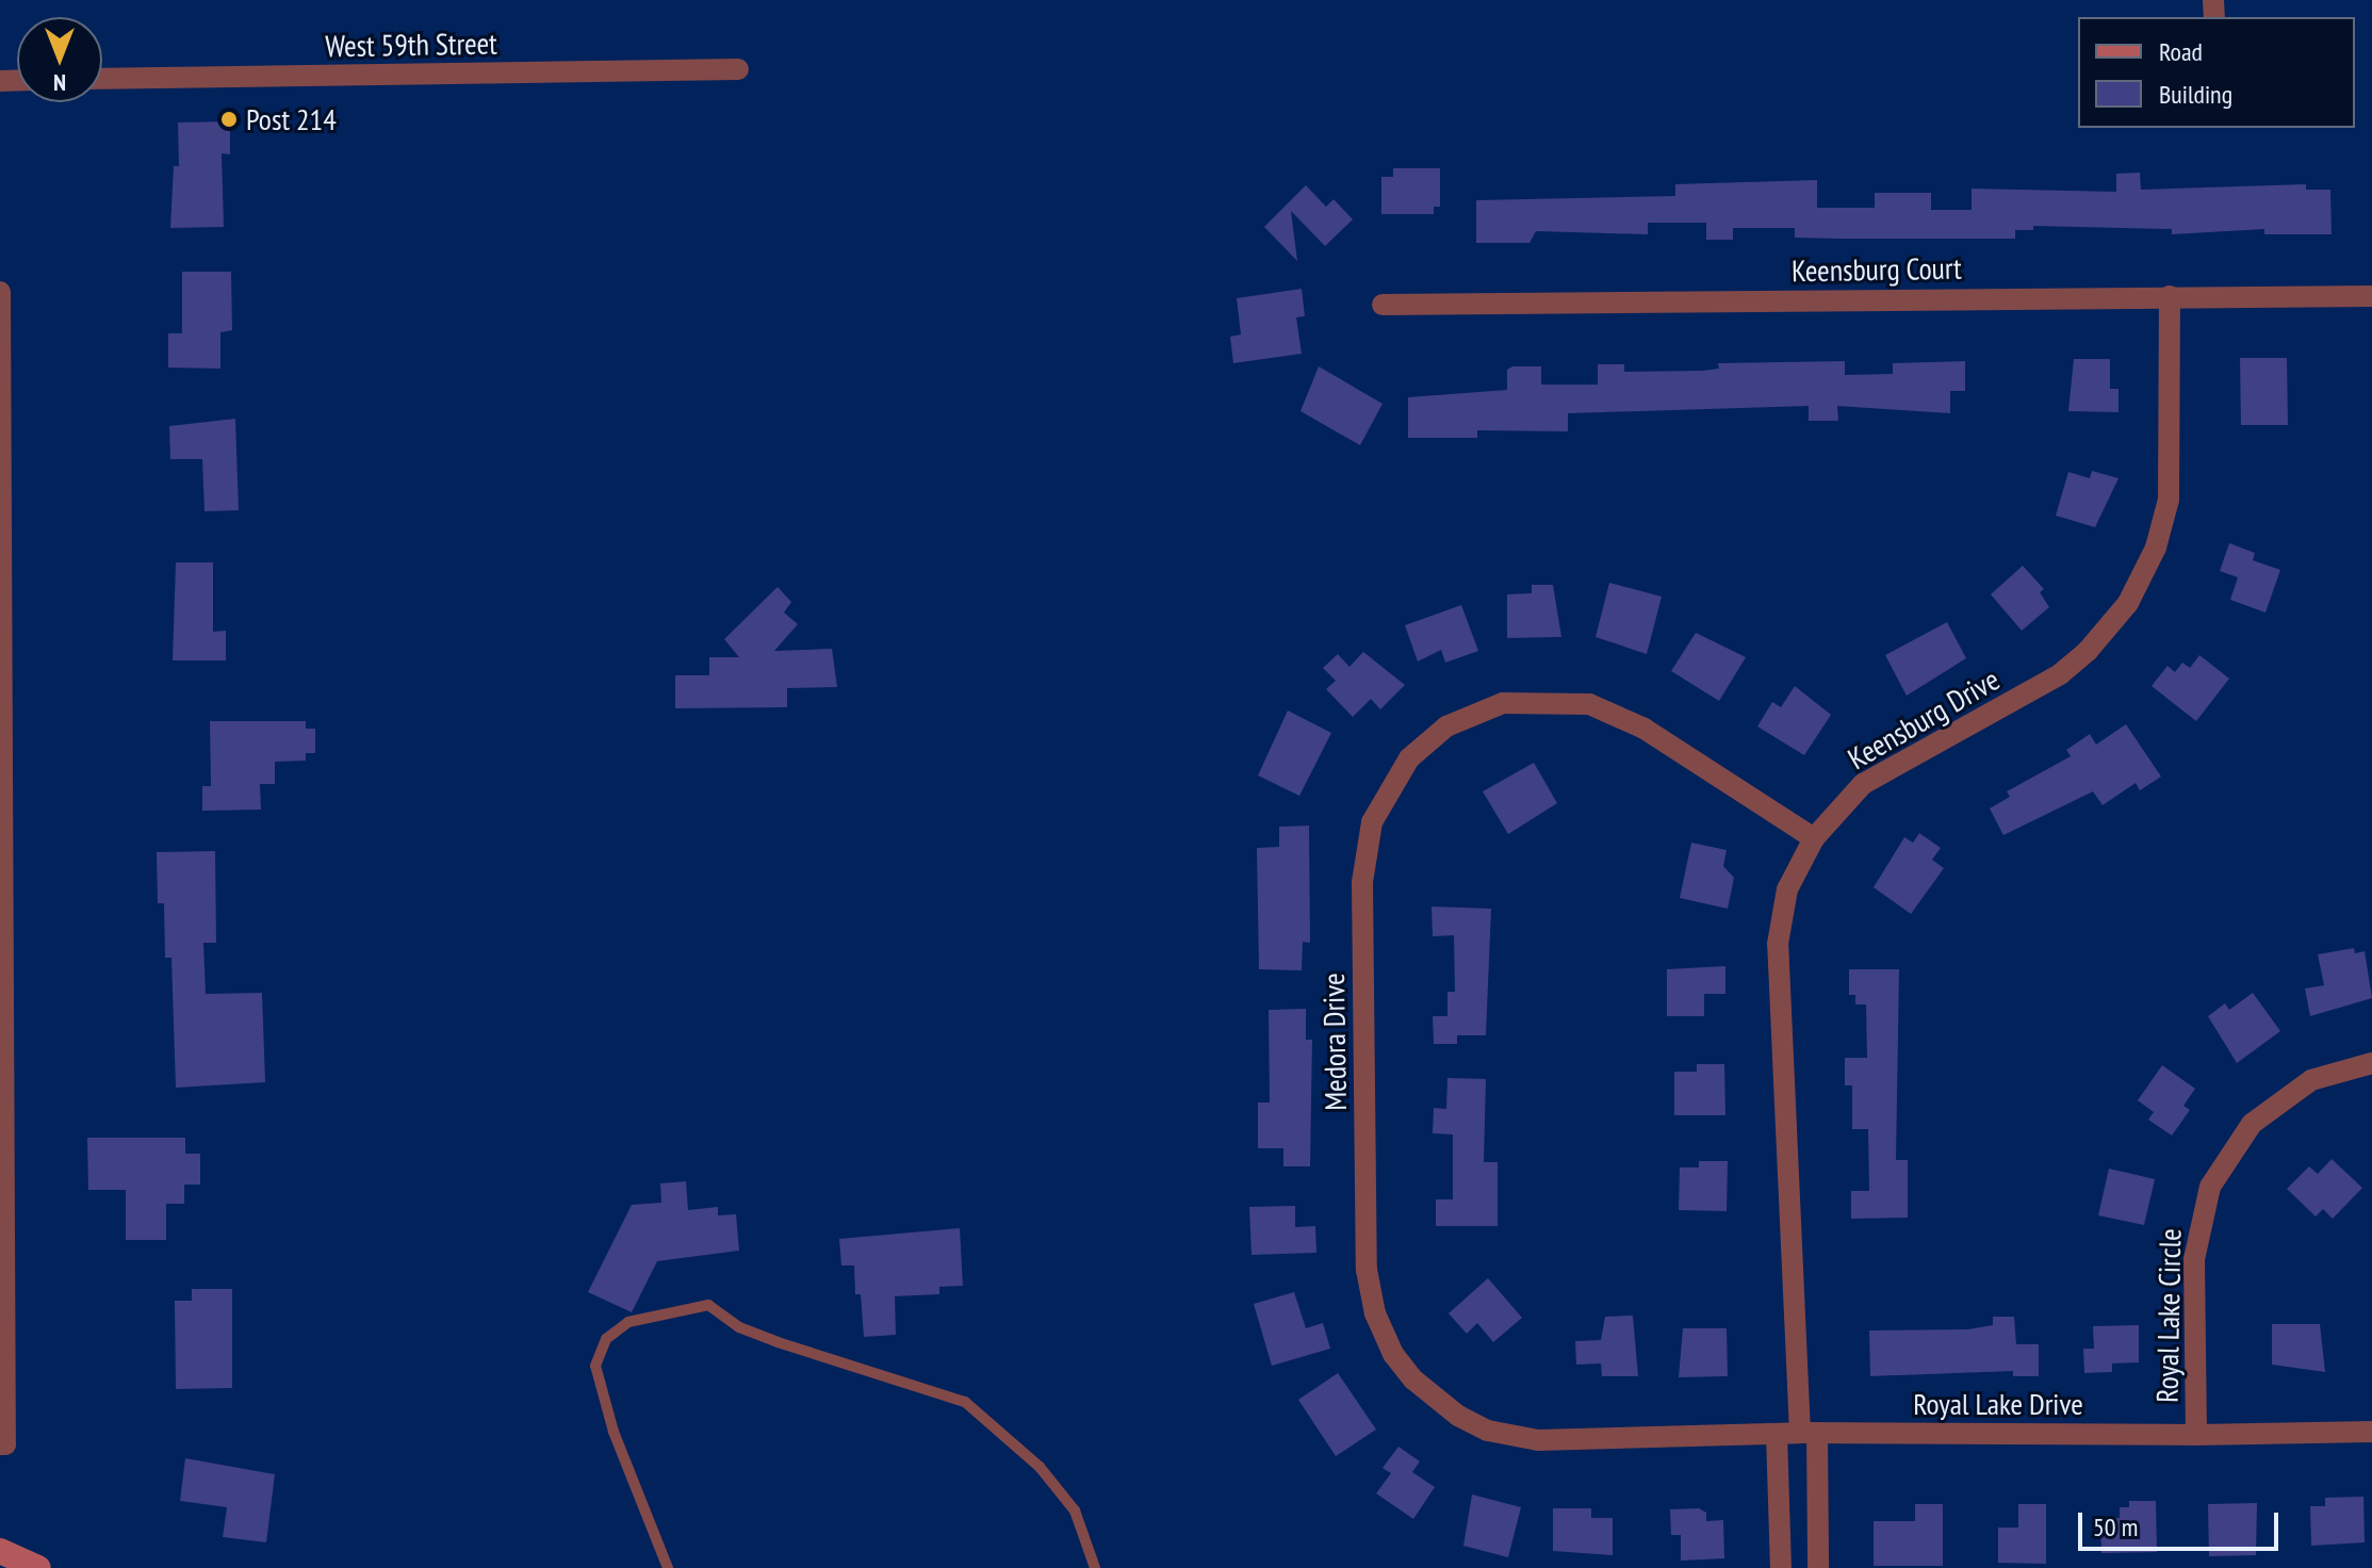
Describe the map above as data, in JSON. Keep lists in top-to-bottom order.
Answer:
{
  "streets": {
    "street": [
      "West 59th Street",
      "Keensburg Court",
      "Keensburg Drive",
      "Medora Drive",
      "Royal Lake Circle",
      "Royal Lake Drive"
    ]
  },
  "crossings": [
    ["Keensburg Court", "Keensburg Drive"],
    ["Keensburg Drive", "Medora Drive"],
    ["Keensburg Drive", "Royal Lake Drive"],
    ["Medora Drive", "Royal Lake Drive"],
    ["Royal Lake Circle", "Royal Lake Drive"]
  ],
  "places": ["Post 214"],
  "legend": ["Road", "Building"],
  "scale_bar": "50 m",
  "north": "bottom"
}
